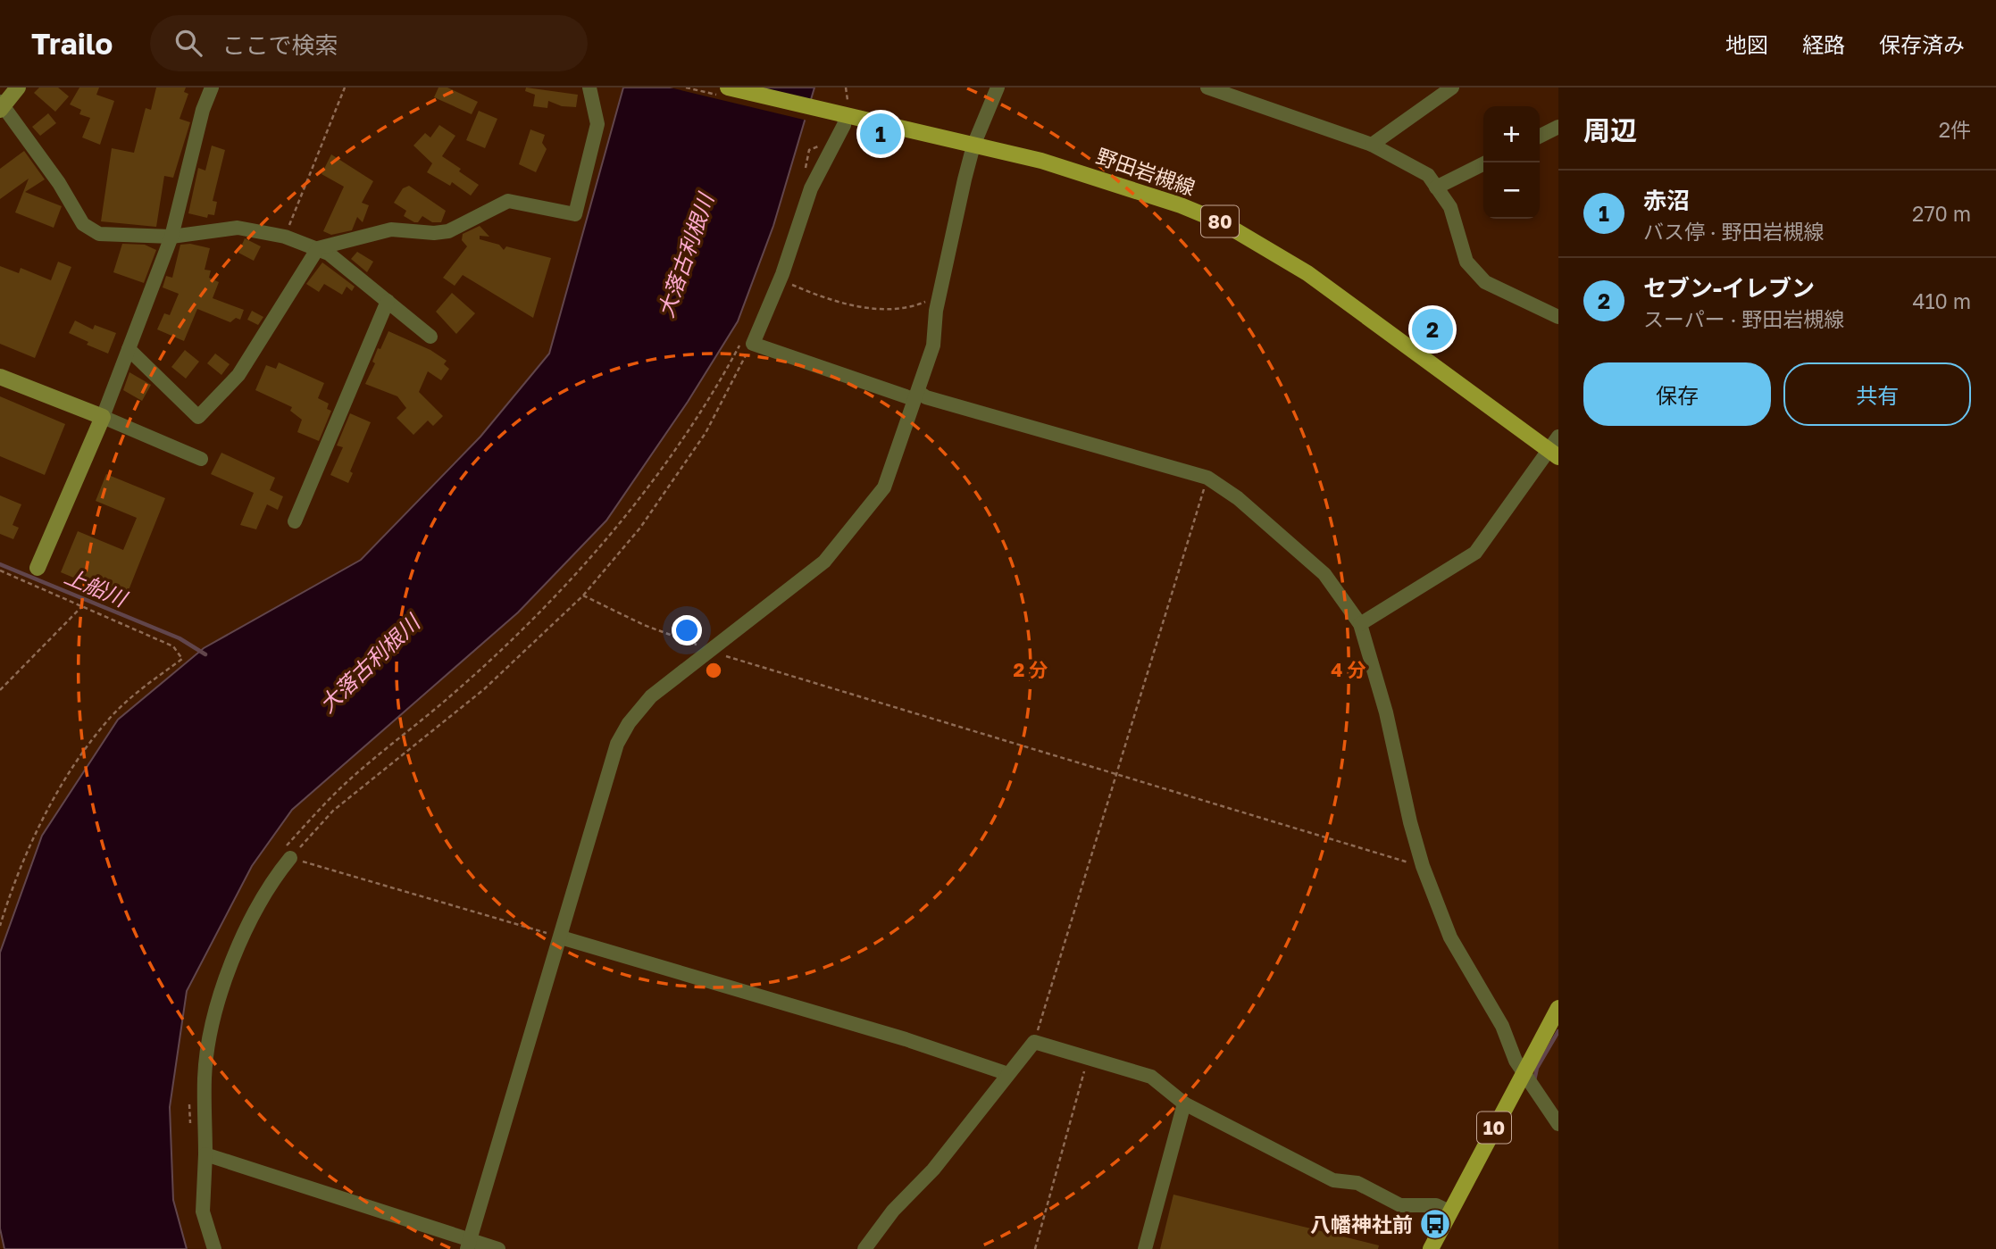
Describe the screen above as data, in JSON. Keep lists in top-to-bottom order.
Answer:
{
  "streets": {
    "main road": ["野田岩槻線", "80", "10"]
  },
  "water": ["大落古利根川", "上船川"],
  "places": {
    "bus stop": ["八幡神社前"]
  },
  "page": {
    "header": "Trailo",
    "search": "ここで検索",
    "nav": ["地図", "経路", "保存済み"],
    "heading": ["周辺", "2件"],
    "map_buttons": ["+", "−"],
    "pins": ["1", "2"],
    "list": [
      {
        "mark": "1",
        "name": "赤沼",
        "note": "バス停 · 野田岩槻線",
        "value": "270 m"
      },
      {
        "mark": "2",
        "name": "セブン-イレブン",
        "note": "スーパー · 野田岩槻線",
        "value": "410 m"
      }
    ],
    "buttons": ["保存", "共有"]
  },
  "rings": ["2 分", "4 分"]
}
